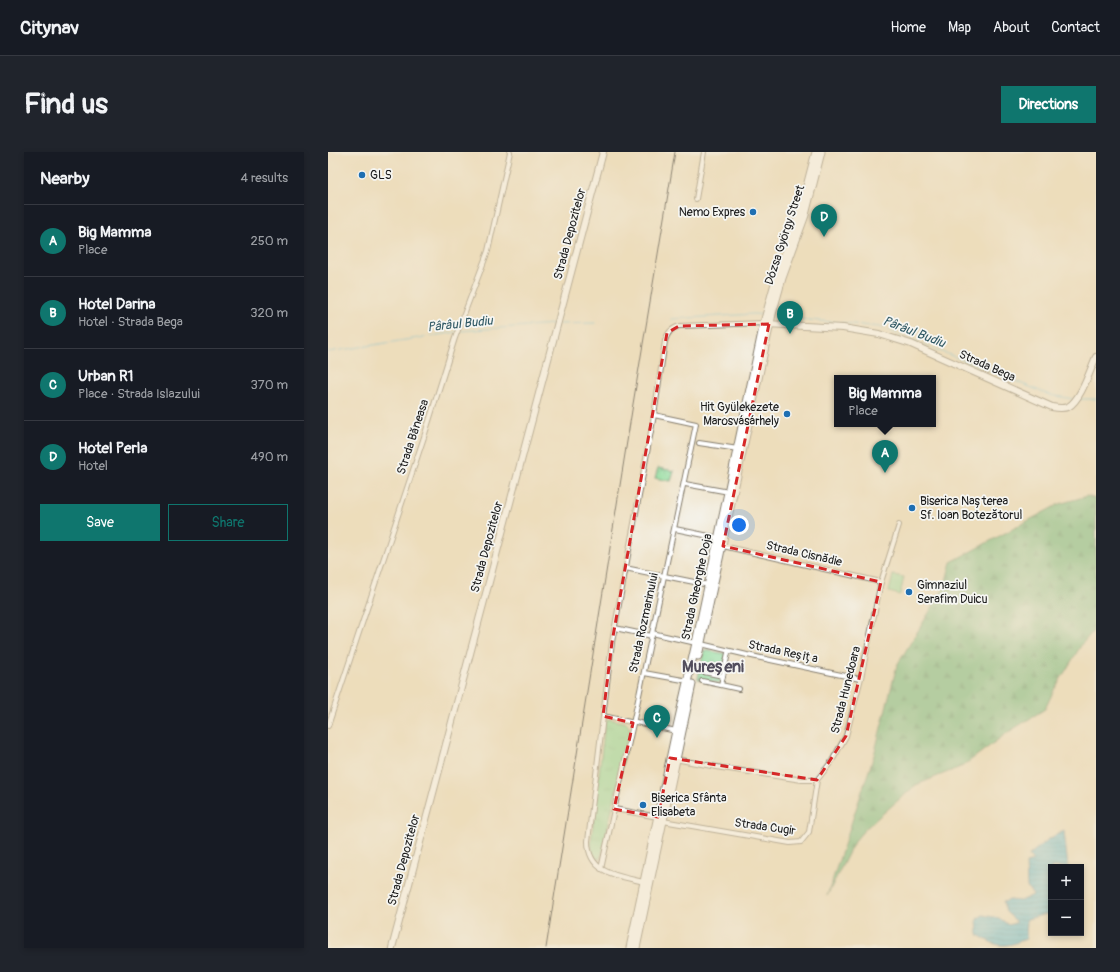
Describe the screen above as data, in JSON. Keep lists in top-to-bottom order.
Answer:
{
  "streets": {
    "main road": ["Dózsa György Street", "Strada Gheorghe Doja"],
    "street": [
      "Strada Depozitelor",
      "Strada Bega",
      "Strada Băneasa",
      "Strada Cisnădie",
      "Strada Rozmarinului",
      "Strada Reșița",
      "Strada Hunedoara",
      "Strada Cugir"
    ]
  },
  "crossings": [
    ["Dózsa György Street", "Strada Bega"],
    ["Dózsa György Street", "Strada Gheorghe Doja"],
    ["Dózsa György Street", "Strada Rozmarinului"],
    ["Strada Bega", "Strada Gheorghe Doja"],
    ["Strada Bega", "Strada Rozmarinului"],
    ["Strada Cisnădie", "Strada Gheorghe Doja"],
    ["Strada Cisnădie", "Strada Hunedoara"],
    ["Strada Gheorghe Doja", "Strada Rozmarinului"],
    ["Strada Gheorghe Doja", "Strada Reșița"],
    ["Strada Gheorghe Doja", "Strada Cugir"],
    ["Strada Rozmarinului", "Strada Reșița"],
    ["Strada Reșița", "Strada Hunedoara"],
    ["Strada Hunedoara", "Strada Cugir"]
  ],
  "districts": ["Mureșeni"],
  "water": ["Pârâul Budiu"],
  "places": [
    "GLS",
    "Nemo Expres",
    "Hit Gyülekezete Marosvásárhely",
    "Biserica Nașterea Sf. Ioan Botezătorul",
    "Gimnaziul Serafim Duicu",
    "Biserica Sfânta Elisabeta"
  ],
  "page": {
    "header": "Citynav",
    "nav": [
      "Home",
      "Map",
      "About",
      "Contact"
    ],
    "buttons": [
      "Directions",
      ["Save", "Share"]
    ],
    "title": "Find us",
    "heading": ["Nearby", "4 results"],
    "list": [
      {
        "mark": "A",
        "name": "Big Mamma",
        "note": "Place",
        "value": "250 m"
      },
      {
        "mark": "B",
        "name": "Hotel Darina",
        "note": "Hotel · Strada Bega",
        "value": "320 m"
      },
      {
        "mark": "C",
        "name": "Urban R1",
        "note": "Place · Strada Islazului",
        "value": "370 m"
      },
      {
        "mark": "D",
        "name": "Hotel Perla",
        "note": "Hotel",
        "value": "490 m"
      }
    ],
    "pins": [
      "D",
      "B",
      "A",
      "C"
    ],
    "popup": ["Big Mamma", "Place"],
    "map_buttons": ["+", "−"]
  }
}
